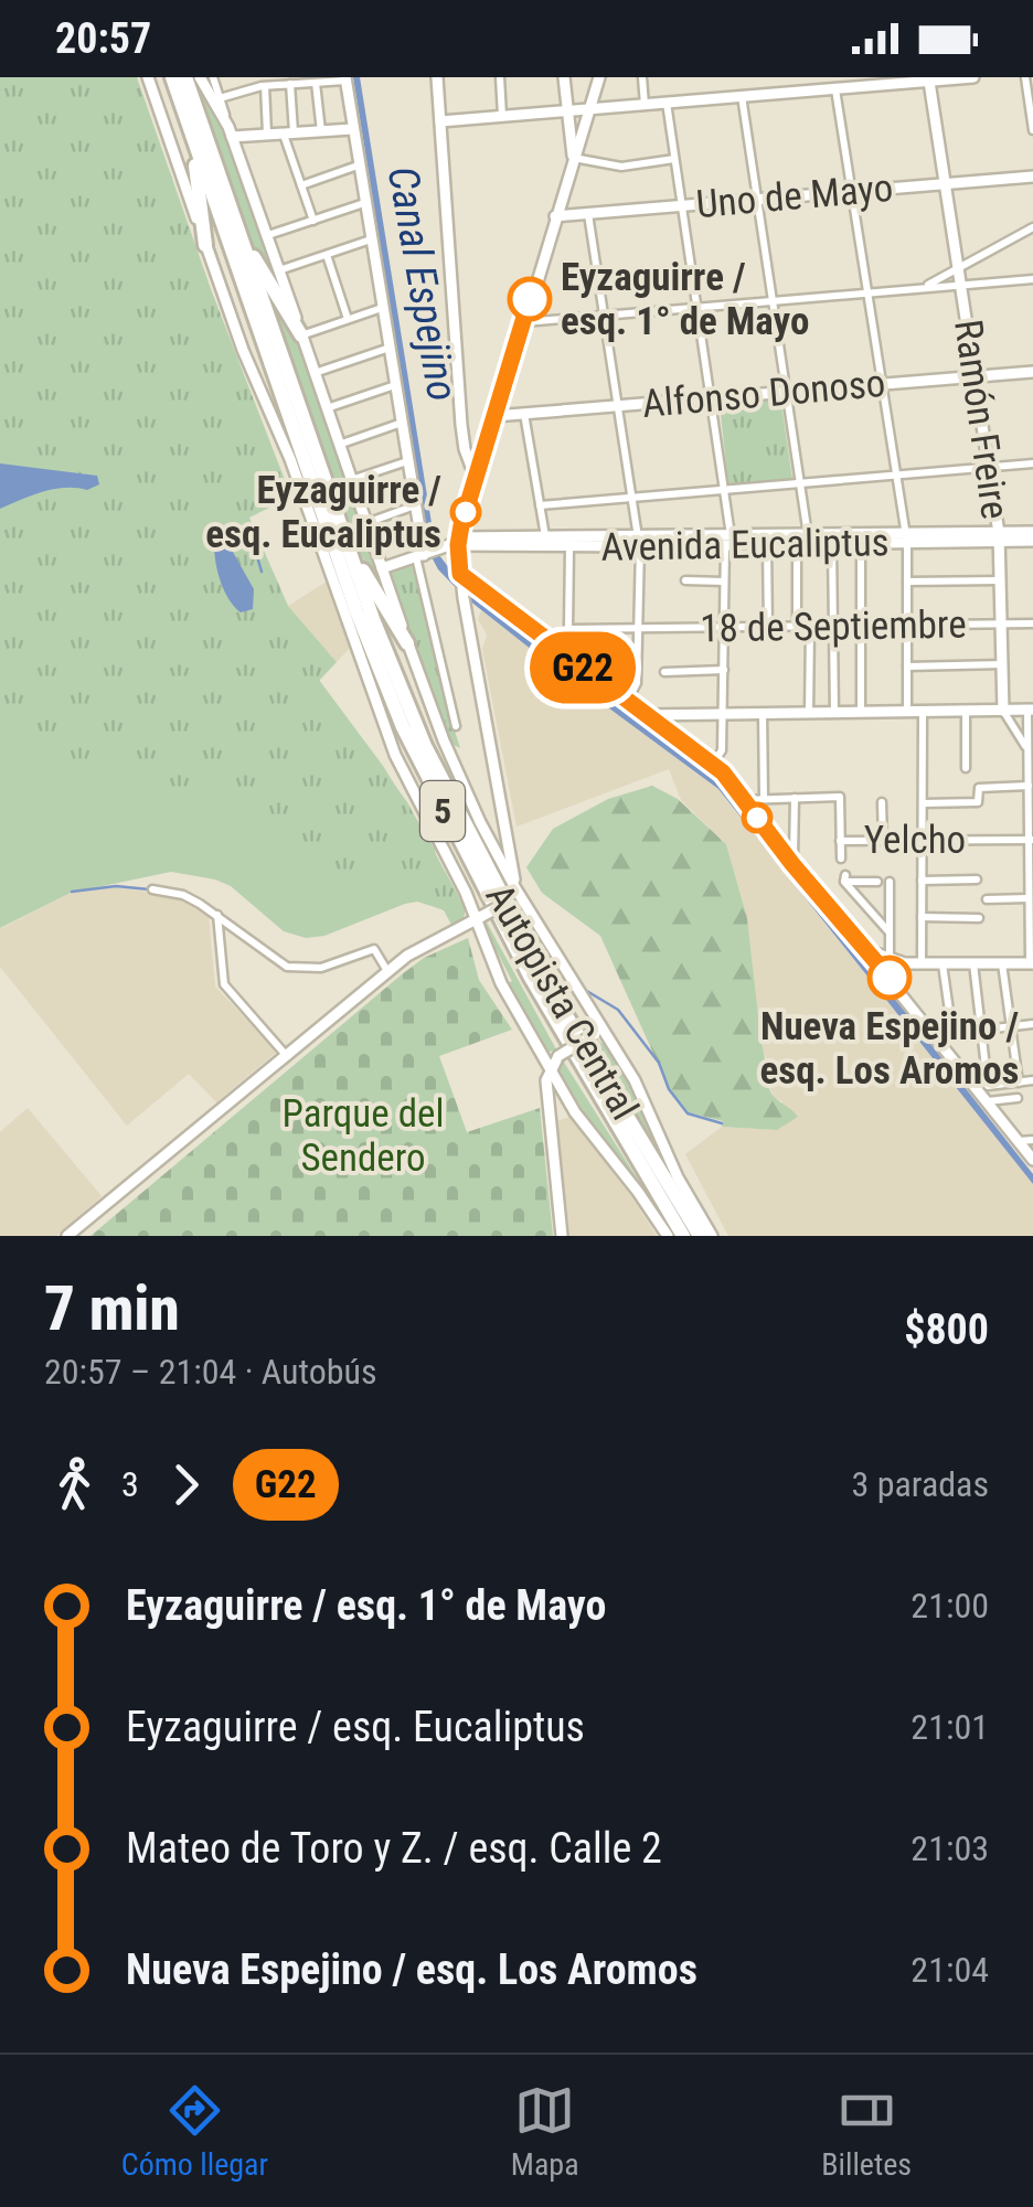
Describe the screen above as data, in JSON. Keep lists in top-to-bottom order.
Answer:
{
  "streets": {
    "highway": ["5", "Autopista Central"],
    "main road": [
      "Uno de Mayo",
      "Alfonso Donoso",
      "Ramón Freire",
      "Avenida Eucaliptus"
    ],
    "street": ["18 de Septiembre", "Yelcho"]
  },
  "crossings": [
    ["Uno de Mayo", "Ramón Freire"],
    ["Alfonso Donoso", "Ramón Freire"],
    ["Ramón Freire", "Avenida Eucaliptus"],
    ["Ramón Freire", "18 de Septiembre"],
    ["Ramón Freire", "Yelcho"]
  ],
  "water": ["Canal Espejino"],
  "parks": ["Parque del Sendero"],
  "places": ["Eyzaguirre / esq. 1° de Mayo", "Eyzaguirre / esq. Eucaliptus", "Nueva Espejino / esq. Los Aromos"],
  "lines": ["bus line G22"],
  "page": {
    "status": "20:57",
    "on_map": "G22",
    "heading": ["7 min", "20:57 – 21:04 · Autobús", "$800"],
    "legs": ["3", "G22", "3 paradas"],
    "list": [
      {
        "name": "Eyzaguirre / esq. 1° de Mayo",
        "value": "21:00"
      },
      {
        "name": "Eyzaguirre / esq. Eucaliptus",
        "value": "21:01"
      },
      {
        "name": "Mateo de Toro y Z. / esq. Calle 2",
        "value": "21:03"
      },
      {
        "name": "Nueva Espejino / esq. Los Aromos",
        "value": "21:04"
      }
    ],
    "tabs": ["Cómo llegar", "Mapa", "Billetes"]
  }
}
